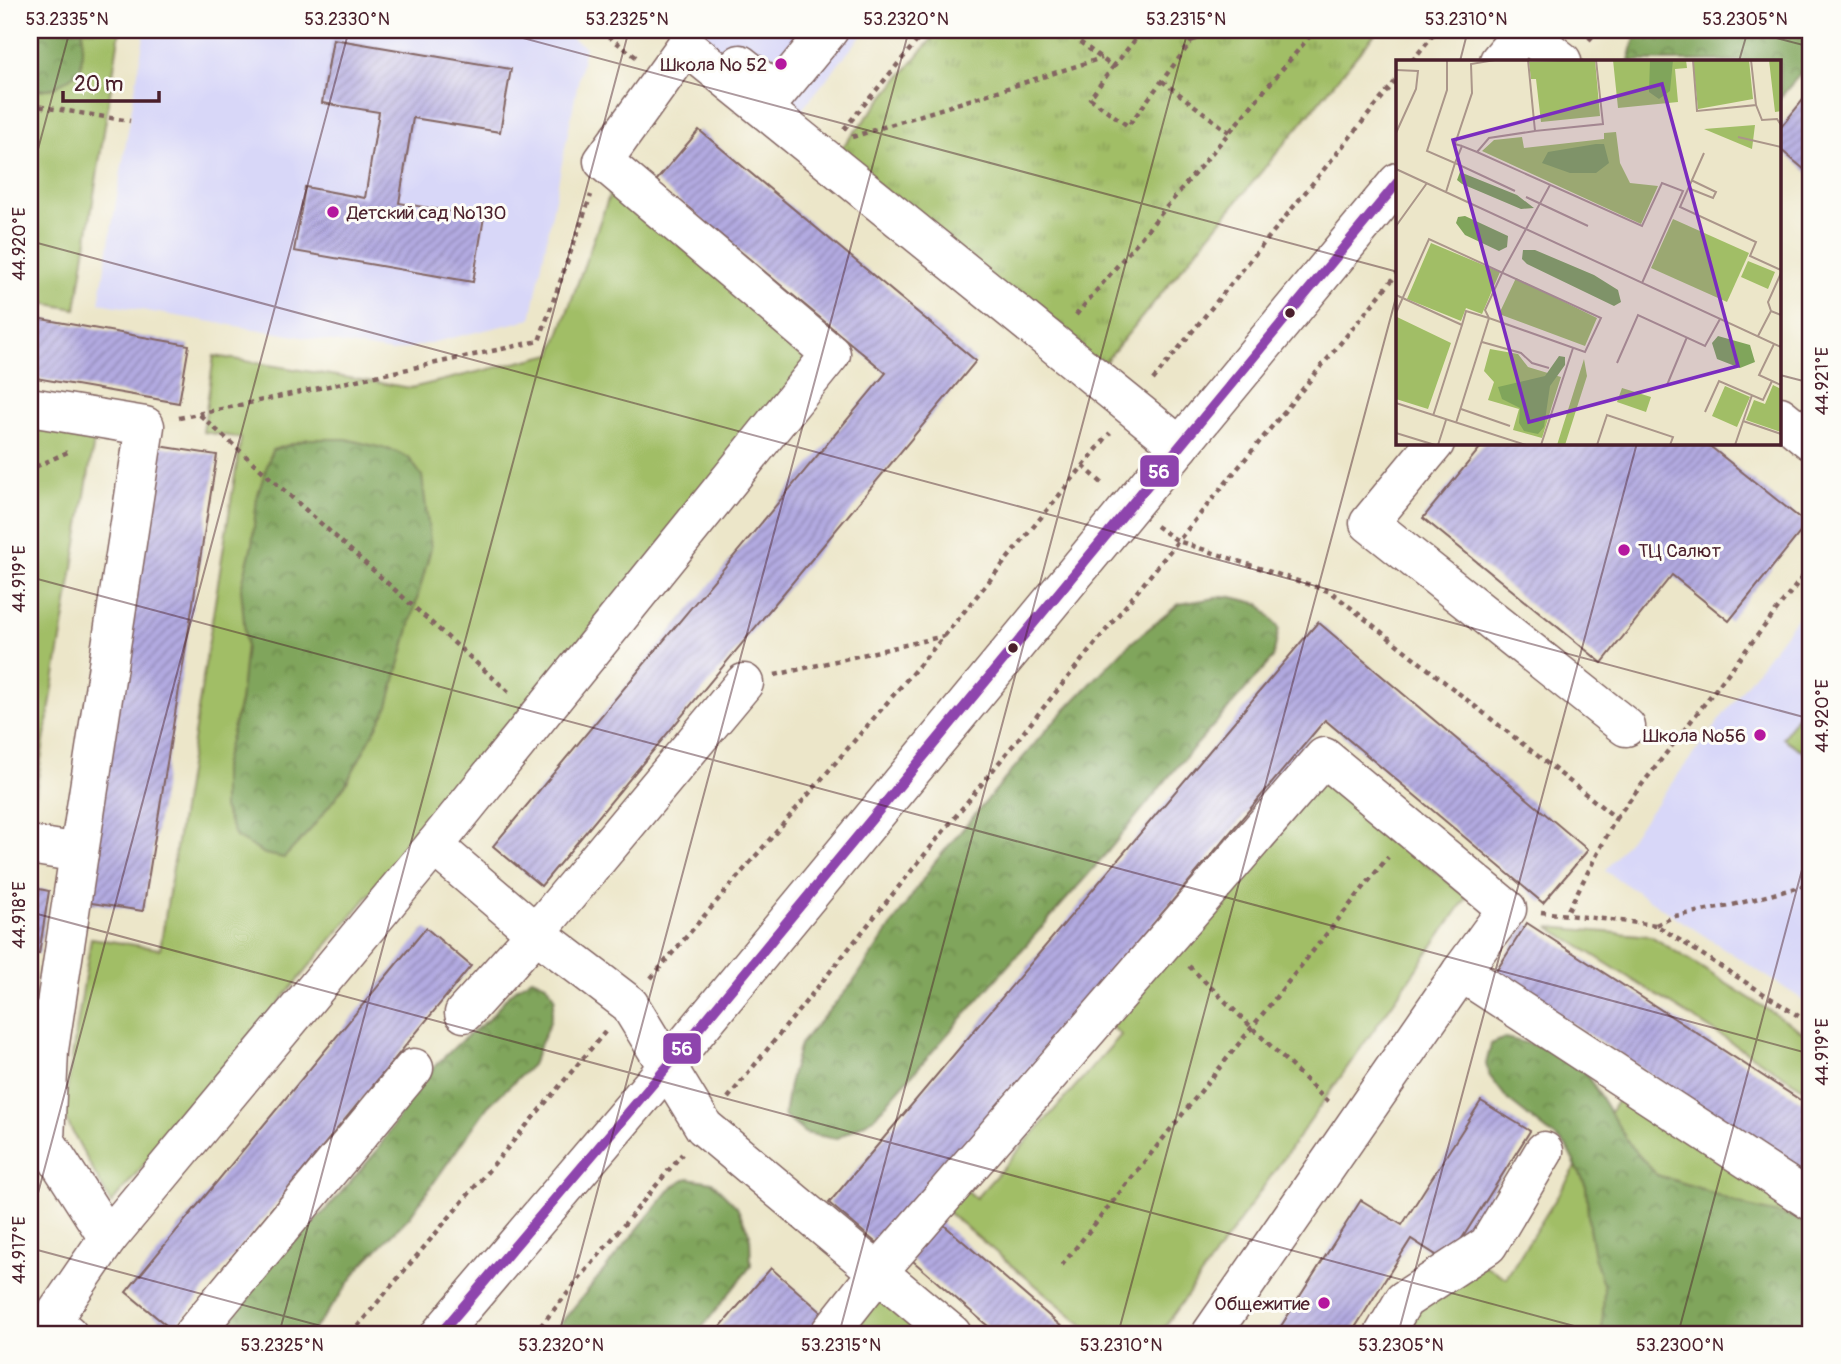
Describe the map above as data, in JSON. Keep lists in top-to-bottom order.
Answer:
{
  "places": [
    "Школа № 52",
    "Детский сад №130",
    "ТЦ Салют",
    "Школа №56",
    "Общежитие"
  ],
  "lines": ["transit line 56"],
  "scale_bar": "20 m",
  "coordinates": [
    "53.2335°N",
    "53.2330°N",
    "53.2325°N",
    "53.2320°N",
    "53.2315°N",
    "53.2310°N",
    "53.2305°N",
    "44.920°E",
    "44.921°E",
    "44.919°E",
    "44.918°E",
    "44.917°E",
    "53.2300°N"
  ]
}
